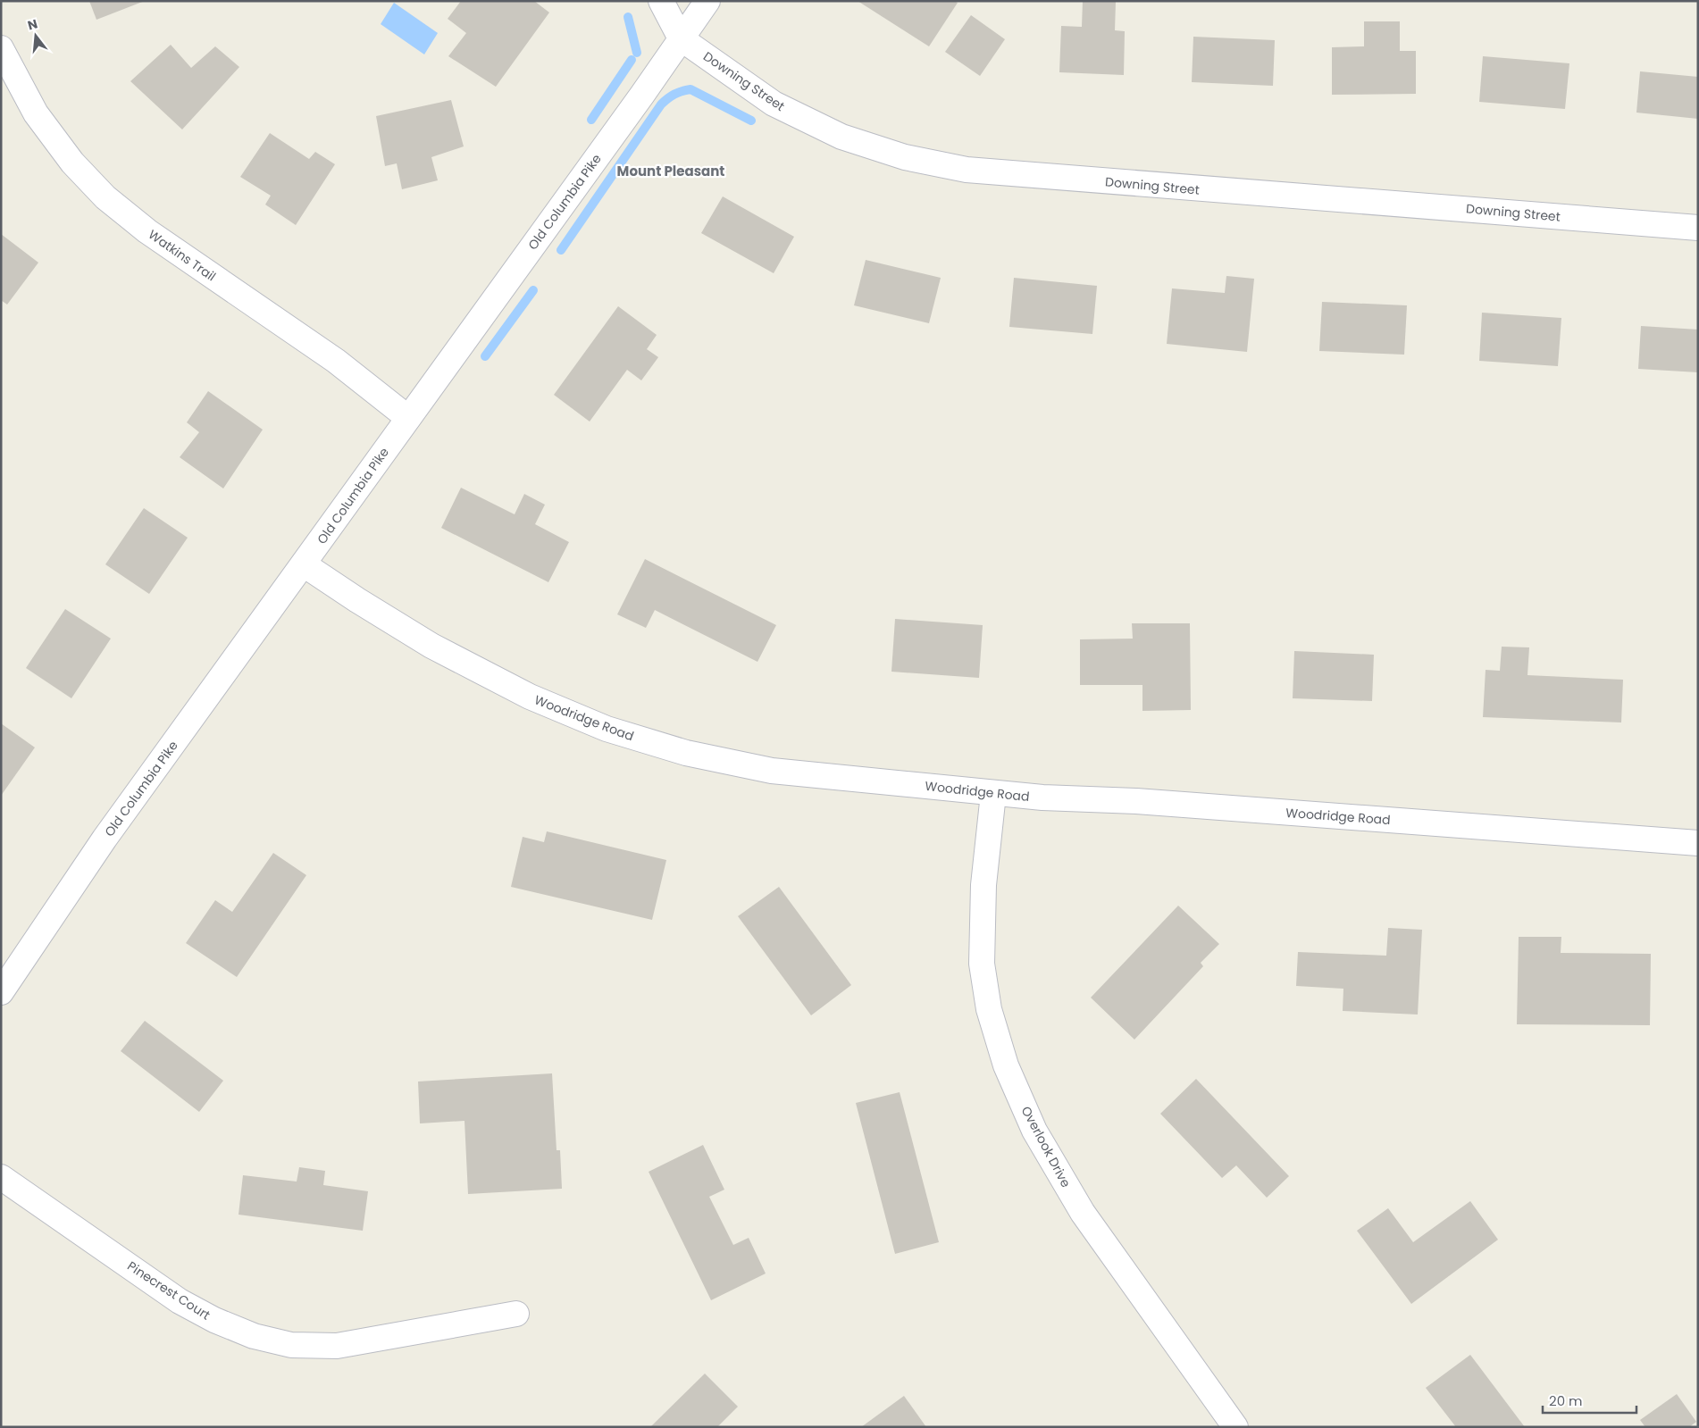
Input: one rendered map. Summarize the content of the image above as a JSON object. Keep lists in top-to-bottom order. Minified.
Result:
{"streets":{"street":["Downing Street","Old Columbia Pike","Watkins Trail","Woodridge Road","Overlook Drive","Pinecrest Court"]},"crossings":[["Downing Street","Old Columbia Pike"],["Old Columbia Pike","Watkins Trail"],["Old Columbia Pike","Woodridge Road"],["Woodridge Road","Overlook Drive"]],"districts":["Mount Pleasant"],"scale_bar":"20 m","north":"top"}
